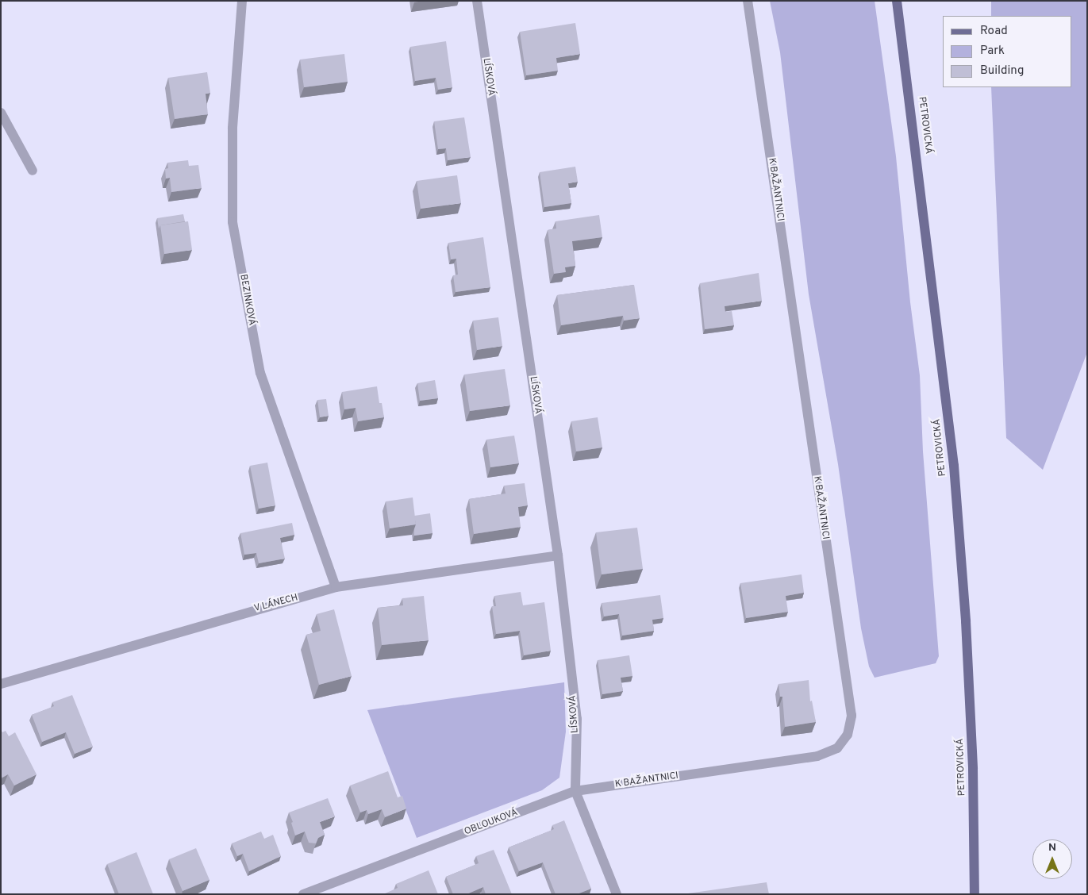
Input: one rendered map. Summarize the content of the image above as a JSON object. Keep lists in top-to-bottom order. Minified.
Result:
{"streets":{"main road":["PETROVICKÁ"],"street":["LÍSKOVÁ","K BAŽANTNICI","BEZINKOVÁ","V LÁNECH","OBLOUKOVÁ"]},"crossings":[["LÍSKOVÁ","K BAŽANTNICI"],["LÍSKOVÁ","V LÁNECH"],["LÍSKOVÁ","OBLOUKOVÁ"],["K BAŽANTNICI","OBLOUKOVÁ"],["BEZINKOVÁ","V LÁNECH"]],"legend":["Road","Park","Building"],"north":"top"}
